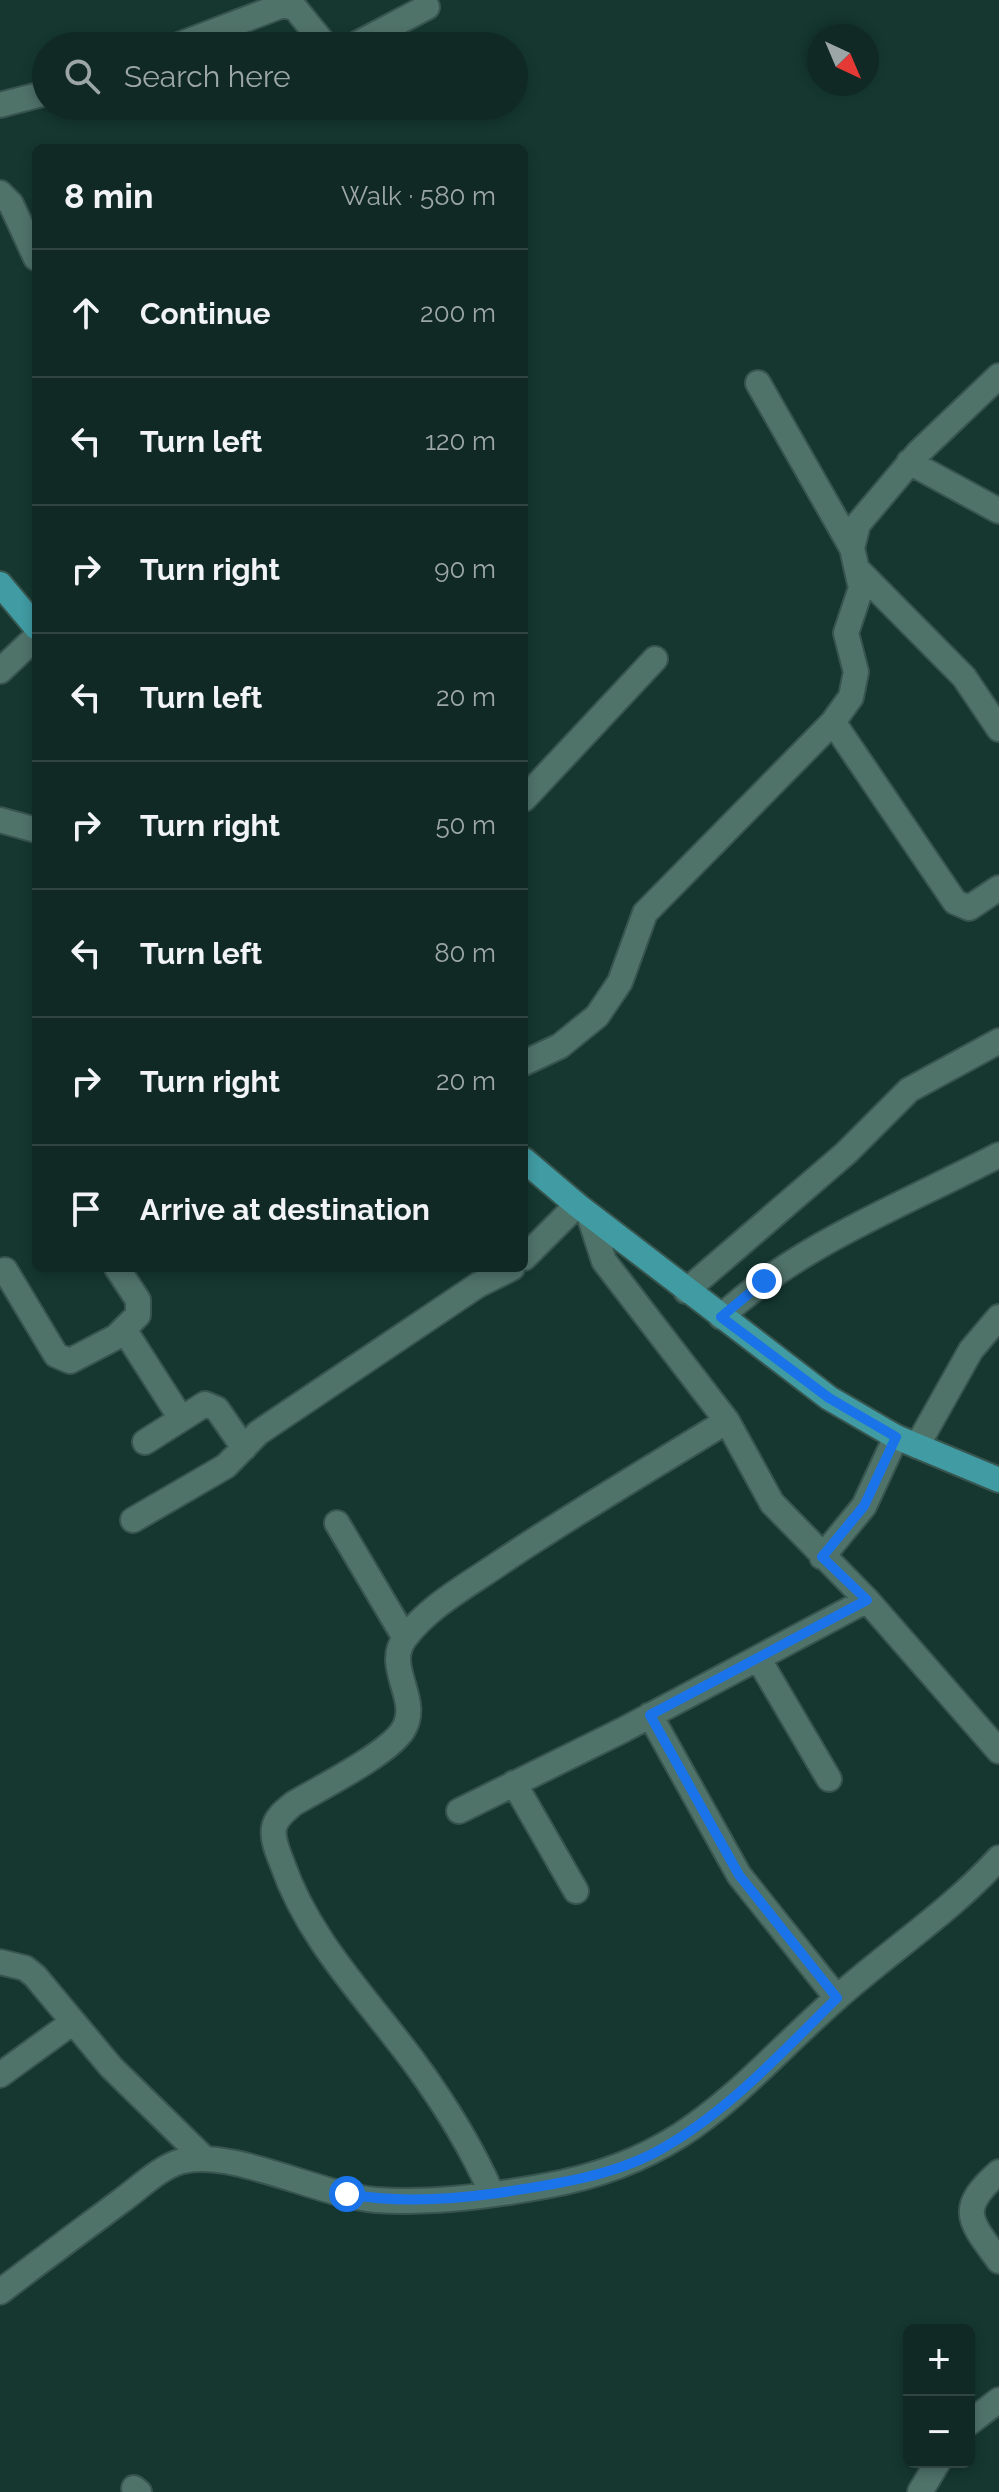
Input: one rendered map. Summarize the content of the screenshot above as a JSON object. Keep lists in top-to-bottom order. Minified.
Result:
{"north":"bottom right","page":{"search":"Search here","heading":["8 min","Walk · 580 m"],"list":[["Continue","200 m"],["Turn left","120 m"],["Turn right","90 m"],["Turn left","20 m"],["Turn right","50 m"],["Turn left","80 m"],["Turn right","20 m"],"Arrive at destination"],"map_buttons":["+","−"]}}
